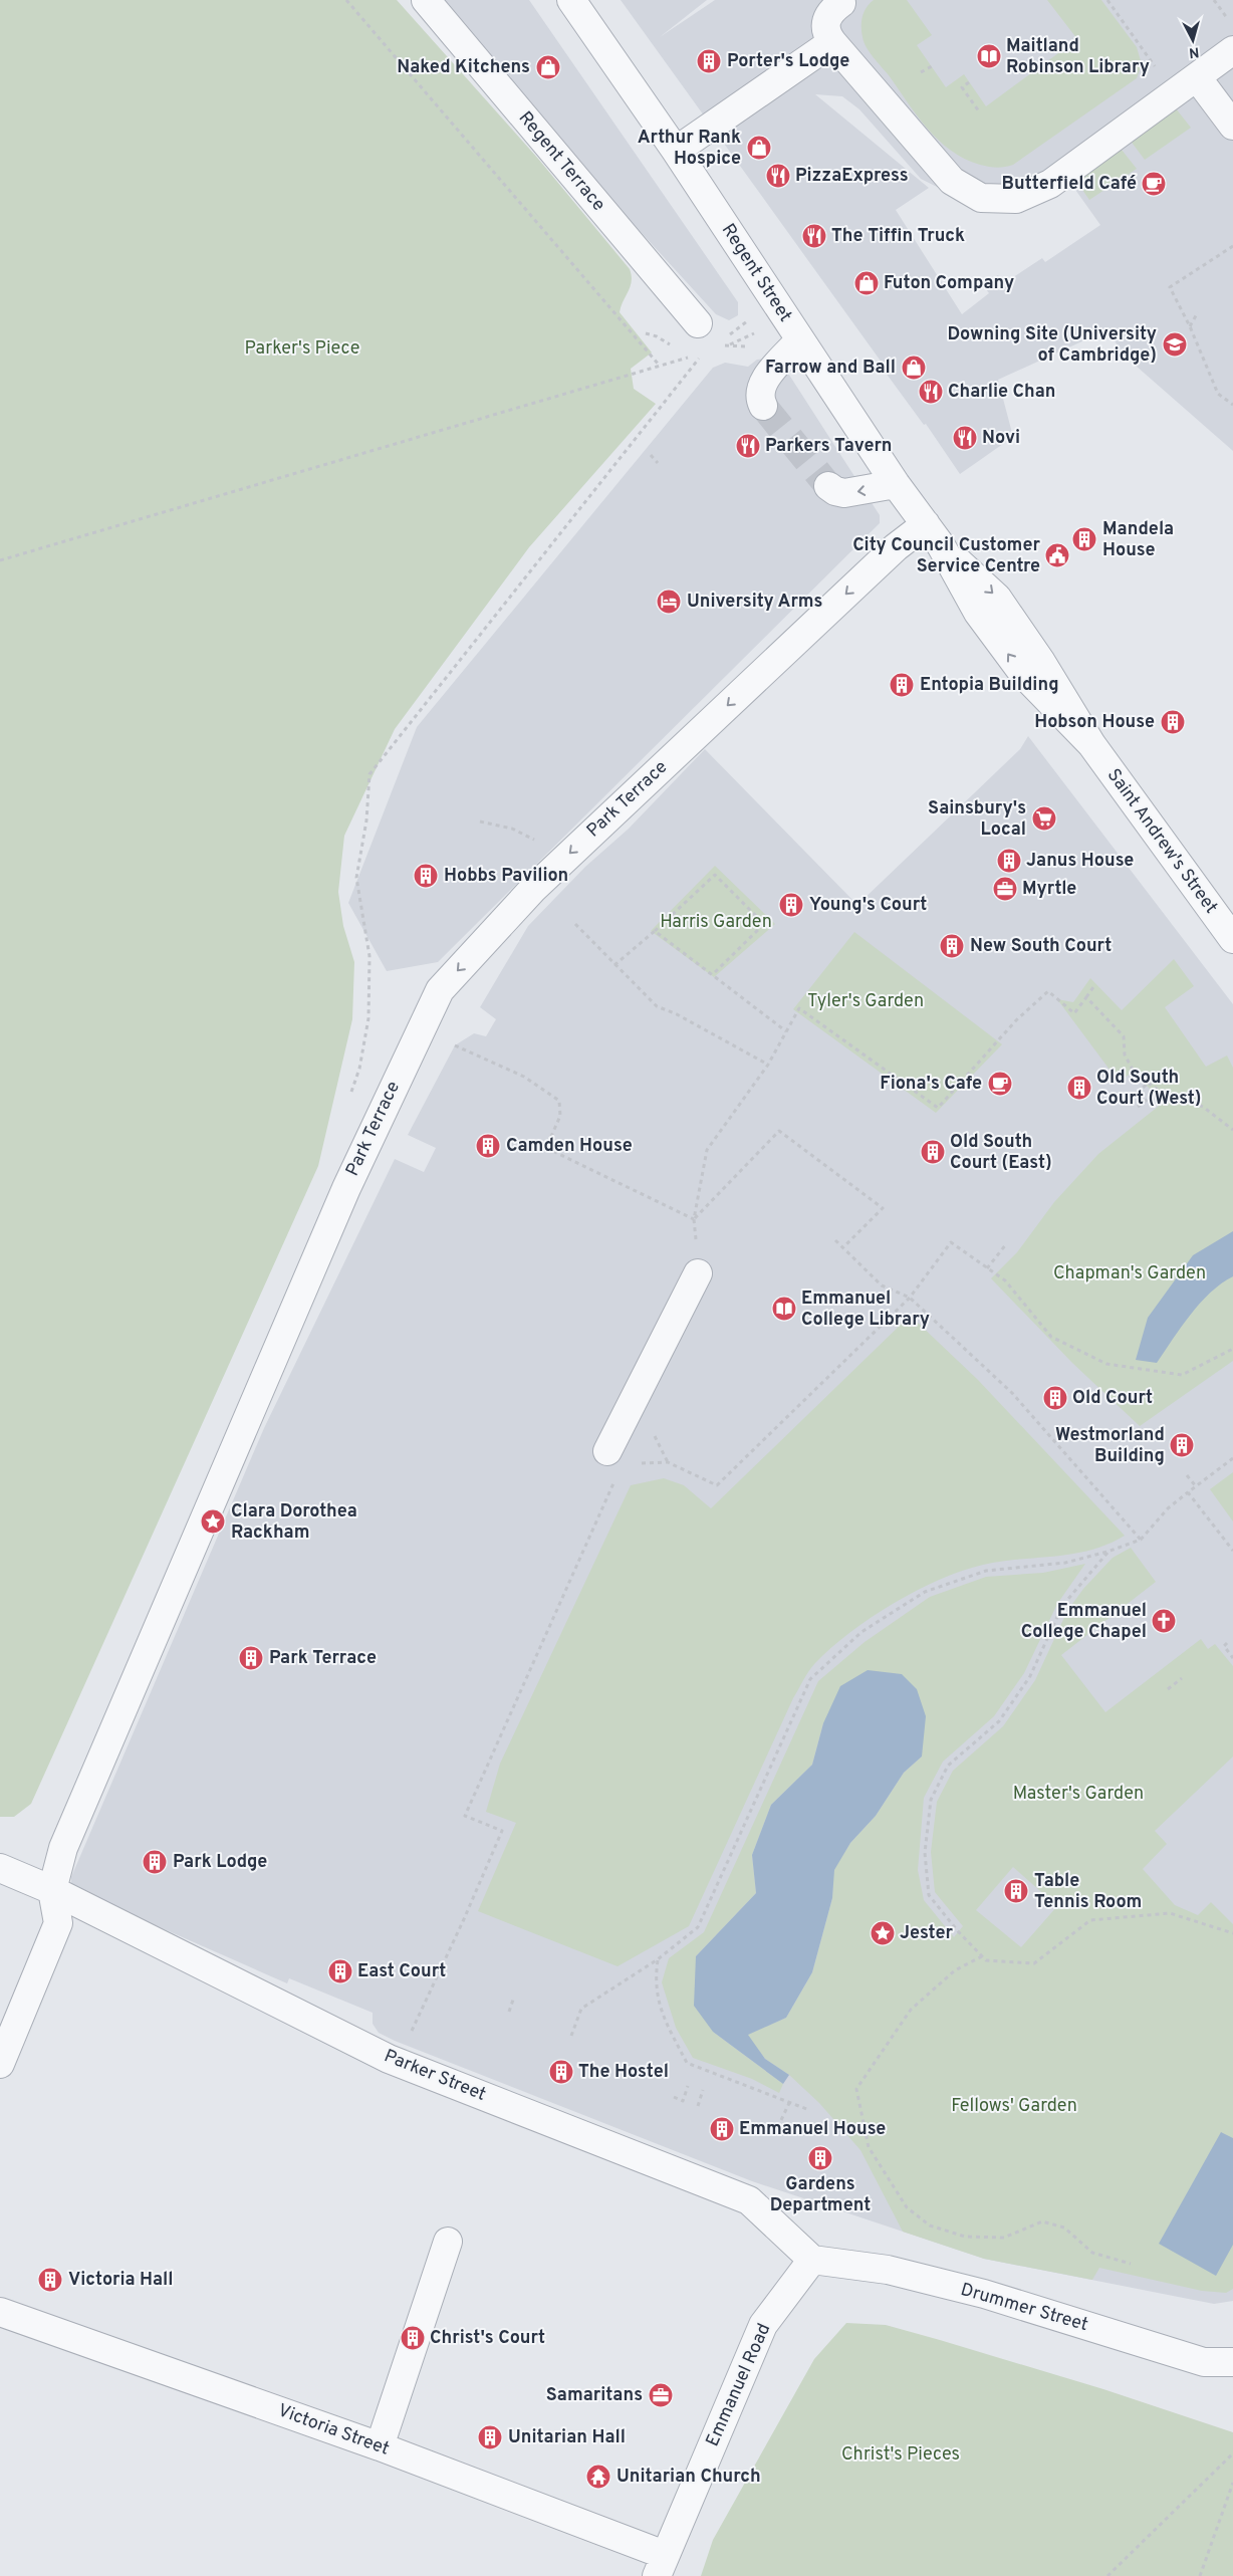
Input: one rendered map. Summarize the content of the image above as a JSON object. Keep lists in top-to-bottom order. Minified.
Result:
{"streets":{"street":["Regent Terrace","Regent Street","Park Terrace","Saint Andrew's Street","Parker Street","Drummer Street","Emmanuel Road","Victoria Street"]},"crossings":[["Regent Street","Park Terrace"],["Regent Street","Saint Andrew's Street"],["Park Terrace","Saint Andrew's Street"],["Park Terrace","Parker Street"],["Parker Street","Drummer Street"],["Parker Street","Emmanuel Road"],["Drummer Street","Emmanuel Road"],["Emmanuel Road","Victoria Street"]],"one_way":["Park Terrace"],"parks":["Parker's Piece","Harris Garden","Tyler's Garden","Chapman's Garden","Master's Garden","Fellows' Garden","Christ's Pieces"],"places":{"library":["Maitland Robinson Library","Emmanuel College Library"],"building":["Porter's Lodge","Mandela House","Entopia Building","Hobson House","Janus House","Hobbs Pavilion","Young's Court","New South Court","Old South Court (West)","Camden House","Old South Court (East)","Old Court","Westmorland Building","Park Terrace","Park Lodge","Table Tennis Room","East Court","The Hostel","Emmanuel House","Gardens Department","Victoria Hall","Christ's Court","Unitarian Hall"],"shop":["Naked Kitchens","Arthur Rank Hospice","Futon Company","Farrow and Ball"],"restaurant":["PizzaExpress","The Tiffin Truck","Charlie Chan","Novi","Parkers Tavern"],"cafe":["Butterfield Café","Fiona's Cafe"],"school or university":["Downing Site (University of Cambridge)"],"public building":["City Council Customer Service Centre"],"hotel":["University Arms"],"supermarket":["Sainsbury's Local"],"office":["Myrtle","Samaritans"],"place":["Clara Dorothea Rackham","Jester"],"church":["Emmanuel College Chapel"],"temple":["Unitarian Church"]},"north":"bottom"}
